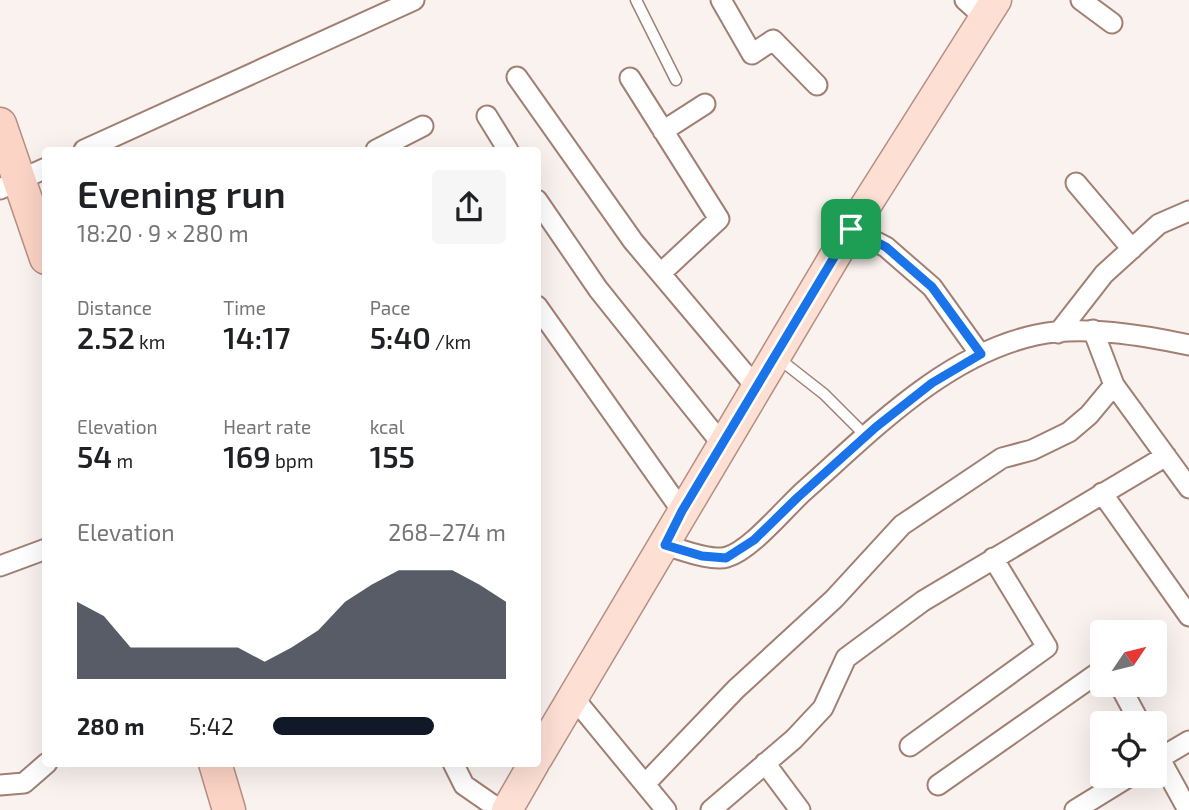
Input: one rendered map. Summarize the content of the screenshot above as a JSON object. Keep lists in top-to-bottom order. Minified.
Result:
{"north":"top right","page":{"heading":["Evening run","18:20 · 9 × 280 m"],"stats":[["Distance","2.52 km"],["Time","14:17"],["Pace","5:40 /km"],["Elevation","54 m"],["Heart rate","169 bpm"],["kcal","155"]],"chart":["Elevation","268–274 m"],"list":[{"name":"280 m","note":"5:42"}]}}
